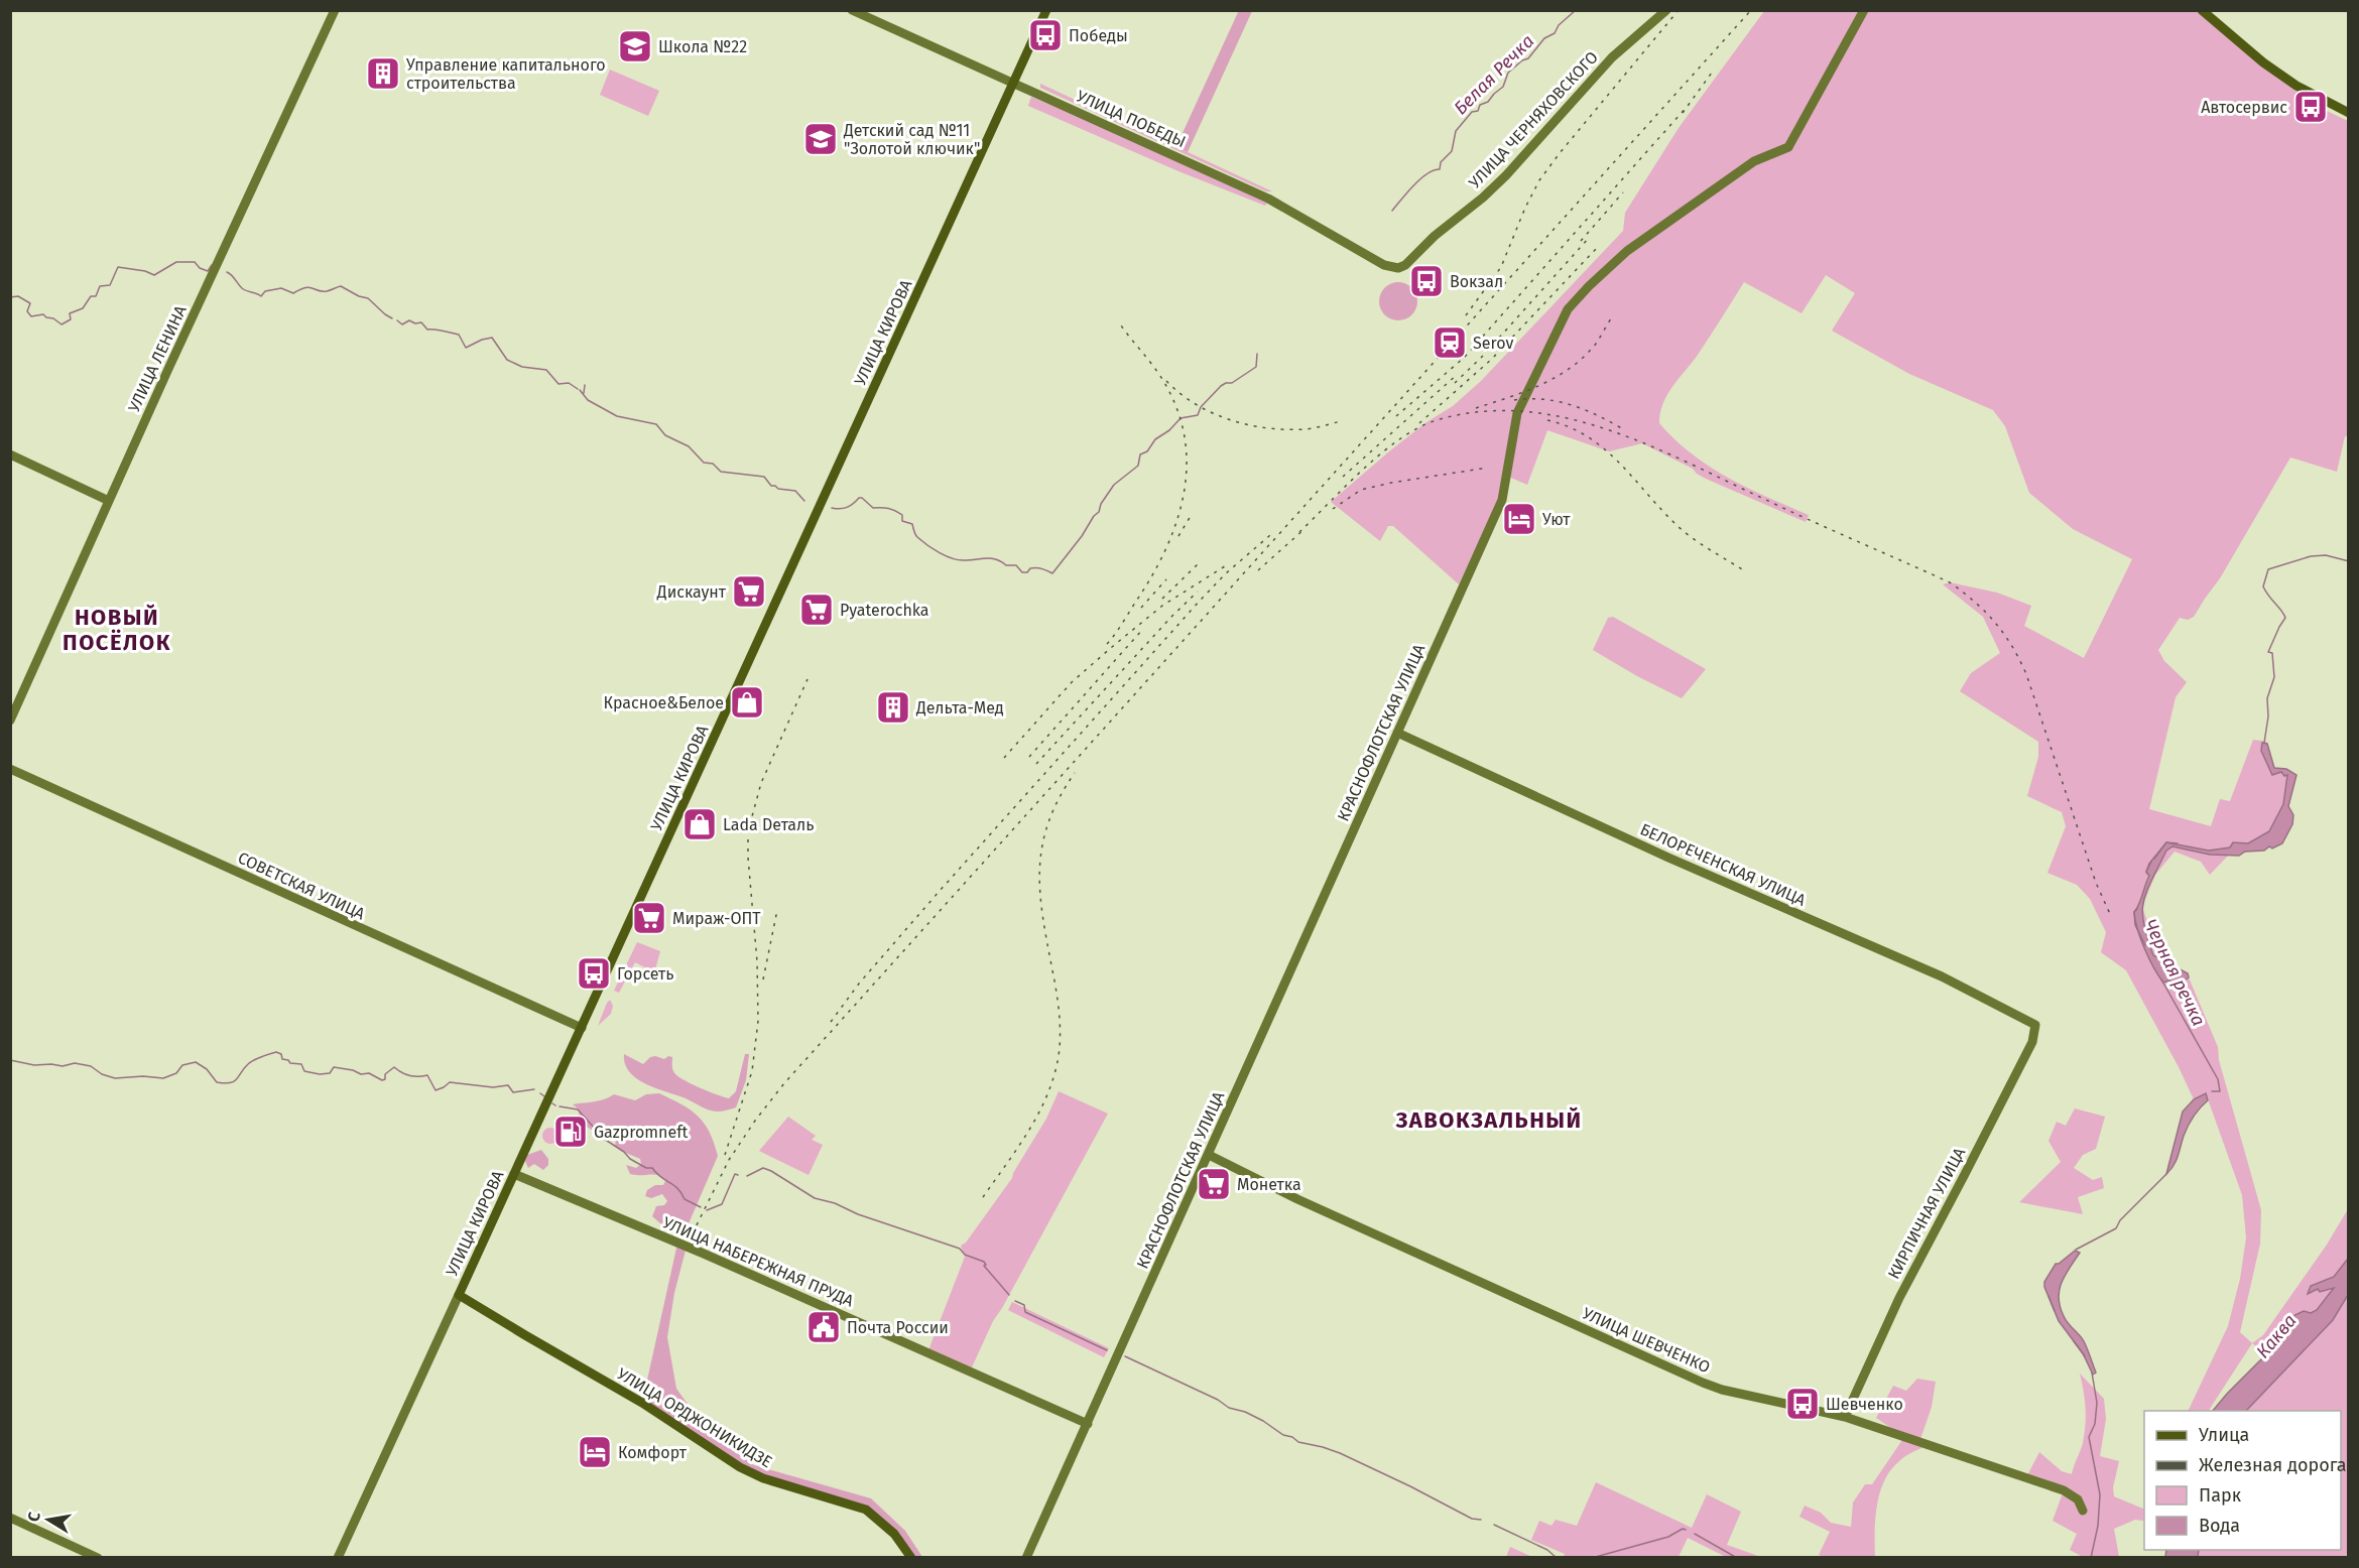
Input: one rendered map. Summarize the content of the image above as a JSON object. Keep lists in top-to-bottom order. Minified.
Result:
{"streets":{"main road":["УЛИЦА КИРОВА","УЛИЦА ОРДЖОНИКИДЗЕ"],"street":["УЛИЦА ПОБЕДЫ","УЛИЦА ЧЕРНЯХОВСКОГО","УЛИЦА ЛЕНИНА","КРАСНОФЛОТСКАЯ УЛИЦА","БЕЛОРЕЧЕНСКАЯ УЛИЦА","СОВЕТСКАЯ УЛИЦА","КИРПИЧНАЯ УЛИЦА","УЛИЦА НАБЕРЕЖНАЯ ПРУДА","УЛИЦА ШЕВЧЕНКО"]},"crossings":[["УЛИЦА ПОБЕДЫ","УЛИЦА ЧЕРНЯХОВСКОГО"],["УЛИЦА ПОБЕДЫ","УЛИЦА КИРОВА"],["УЛИЦА КИРОВА","СОВЕТСКАЯ УЛИЦА"],["УЛИЦА КИРОВА","УЛИЦА НАБЕРЕЖНАЯ ПРУДА"],["УЛИЦА КИРОВА","УЛИЦА ОРДЖОНИКИДЗЕ"],["КРАСНОФЛОТСКАЯ УЛИЦА","БЕЛОРЕЧЕНСКАЯ УЛИЦА"],["КРАСНОФЛОТСКАЯ УЛИЦА","УЛИЦА НАБЕРЕЖНАЯ ПРУДА"],["КРАСНОФЛОТСКАЯ УЛИЦА","УЛИЦА ШЕВЧЕНКО"],["БЕЛОРЕЧЕНСКАЯ УЛИЦА","КИРПИЧНАЯ УЛИЦА"],["КИРПИЧНАЯ УЛИЦА","УЛИЦА ШЕВЧЕНКО"]],"districts":["НОВЫЙ ПОСЁЛОК","ЗАВОКЗАЛЬНЫЙ"],"water":["Белая Речка","Черная речка","Каква"],"places":{"bus stop":["Победы","Автосервис","Вокзал","Горсеть","Шевченко"],"school or university":["Школа №22","Детский сад №11 \"Золотой ключик\""],"building":["Управление капитального строительства","Дельта-Мед"],"station":["Serov"],"hotel":["Уют","Комфорт"],"supermarket":["Дискаунт","Pyaterochka","Мираж-ОПТ","Монетка"],"shop":["Красное&Белое","Lada Dеталь"],"fuel station":["Gazpromneft"],"public building":["Почта России"]},"legend":["Улица","Железная дорога","Парк","Вода"],"north":"left"}
